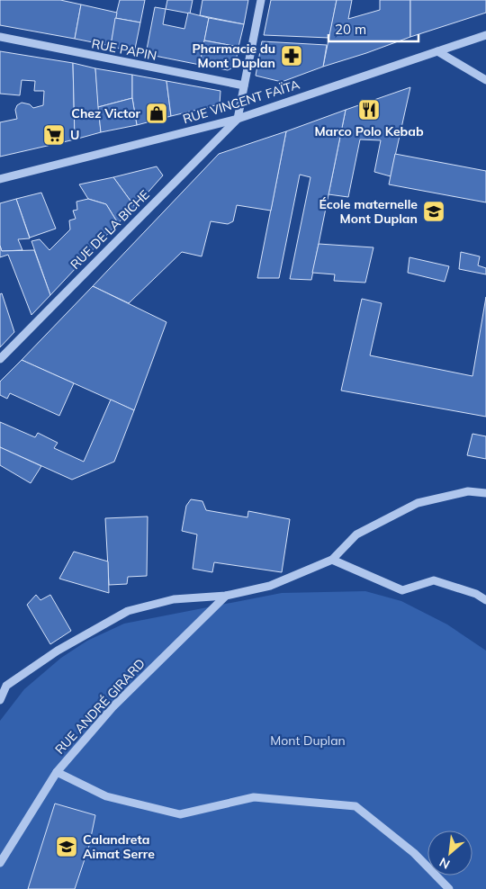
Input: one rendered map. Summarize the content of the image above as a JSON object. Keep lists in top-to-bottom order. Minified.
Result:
{"streets":{"street":["RUE PAPIN","RUE VINCENT FAÏTA","RUE DE LA BICHE","RUE ANDRÉ GIRARD"]},"crossings":[["RUE VINCENT FAÏTA","RUE DE LA BICHE"]],"parks":["Mont Duplan"],"places":{"pharmacy":["Pharmacie du Mont Duplan"],"restaurant":["Marco Polo Kebab"],"shop":["Chez Victor"],"supermarket":["U"],"school or university":["École maternelle Mont Duplan","Calandreta Aimat Serre"]},"scale_bar":"20 m","north":"bottom left"}
